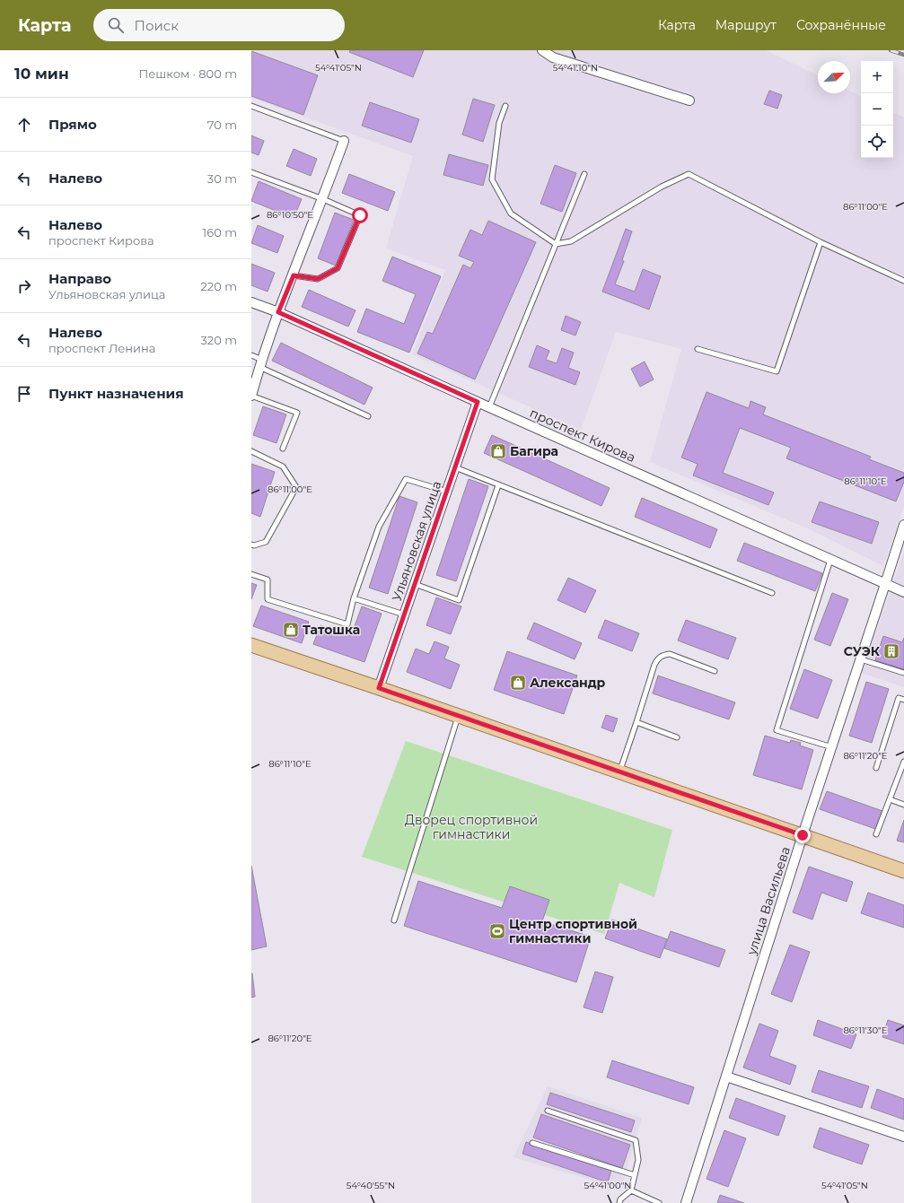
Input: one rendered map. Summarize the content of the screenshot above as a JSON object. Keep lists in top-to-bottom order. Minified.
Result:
{"streets":{"street":["проспект Кирова","Ульяновская улица","улица Васильева"]},"crossings":[["проспект Кирова","Ульяновская улица"],["проспект Кирова","улица Васильева"]],"parks":["Дворец спортивной гимнастики"],"places":{"shop":["Багира","Татошка","Александр"],"building":["СУЭК"],"sports":["Центр спортивной гимнастики"]},"north":"top right","page":{"header":"Карта","search":"Поиск","nav":["Карта","Маршрут","Сохранённые"],"heading":["10 мин","Пешком · 800 m"],"map_buttons":["+","−"],"list":[["Прямо","70 m"],["Налево","30 m"],["Налево","проспект Кирова","160 m"],["Направо","Ульяновская улица","220 m"],["Налево","проспект Ленина","320 m"],"Пункт назначения"]},"coordinates":["54°41'05\"N","54°41'10\"N","86°11'00\"E","86°10'50\"E","86°11'10\"E","86°11'20\"E","86°11'30\"E","54°40'55\"N","54°41'00\"N"]}
